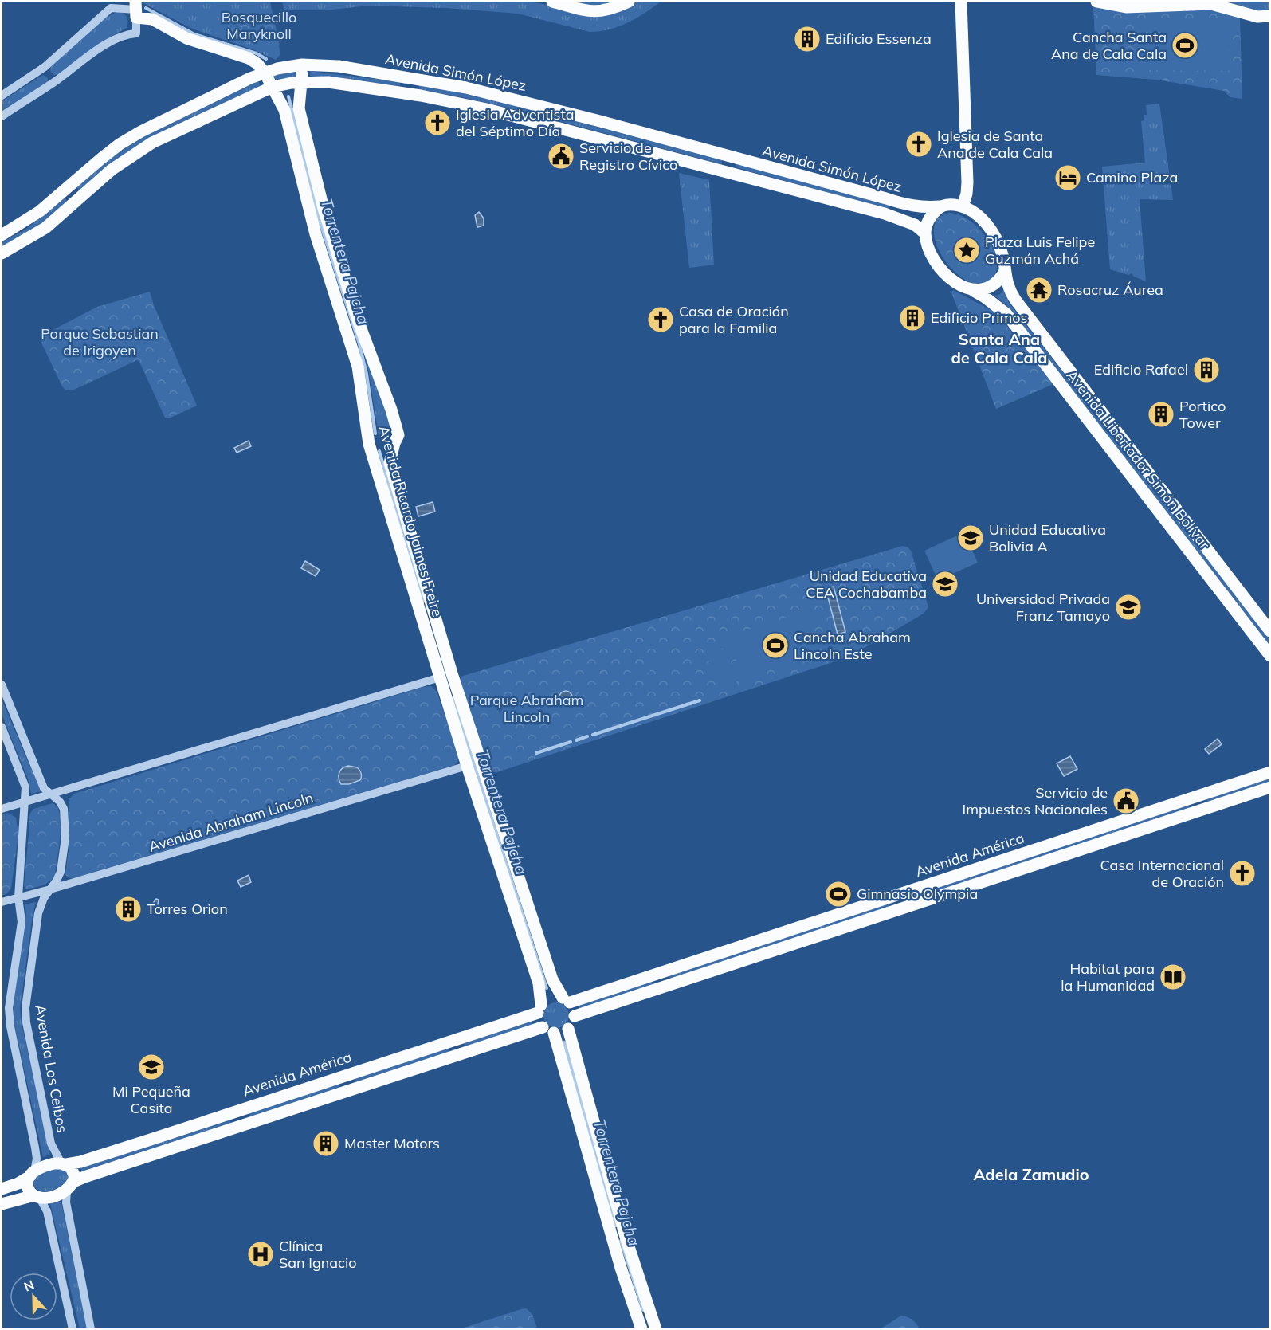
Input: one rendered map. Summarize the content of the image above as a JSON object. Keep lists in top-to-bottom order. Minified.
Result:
{"streets":{"main road":["Avenida Simón López","Avenida Libertador Simón Bolívar","Avenida Ricardo Jaimes Freire","Avenida América"],"street":["Avenida Abraham Lincoln","Avenida Los Ceibos"]},"crossings":[["Avenida Simón López","Avenida Libertador Simón Bolívar"],["Avenida Simón López","Avenida Ricardo Jaimes Freire"],["Avenida Ricardo Jaimes Freire","Avenida Abraham Lincoln"],["Avenida Ricardo Jaimes Freire","Avenida América"],["Avenida Abraham Lincoln","Avenida Los Ceibos"],["Avenida América","Avenida Los Ceibos"]],"districts":["Santa Ana de Cala Cala","Adela Zamudio"],"water":["Torrentera Pajcha"],"parks":["Bosquecillo Maryknoll","Parque Sebastian de Irigoyen","Parque Abraham Lincoln"],"places":{"building":["Edificio Essenza","Edificio Primos","Edificio Rafael","Portico Tower","Torres Orion","Master Motors"],"sports":["Cancha Santa Ana de Cala Cala","Cancha Abraham Lincoln Este","Gimnasio Olympia"],"church":["Iglesia Adventista del Séptimo Día","Iglesia de Santa Ana de Cala Cala","Casa de Oración para la Familia","Casa Internacional de Oración"],"public building":["Servicio de Registro Cívico","Servicio de Impuestos Nacionales"],"hotel":["Camino Plaza"],"place":["Plaza Luis Felipe Guzmán Achá"],"temple":["Rosacruz Áurea"],"school or university":["Unidad Educativa Bolivia A","Unidad Educativa CEA Cochabamba","Universidad Privada Franz Tamayo","Mi Pequeña Casita"],"library":["Habitat para la Humanidad"],"hospital":["Clínica San Ignacio"]},"north":"top"}
